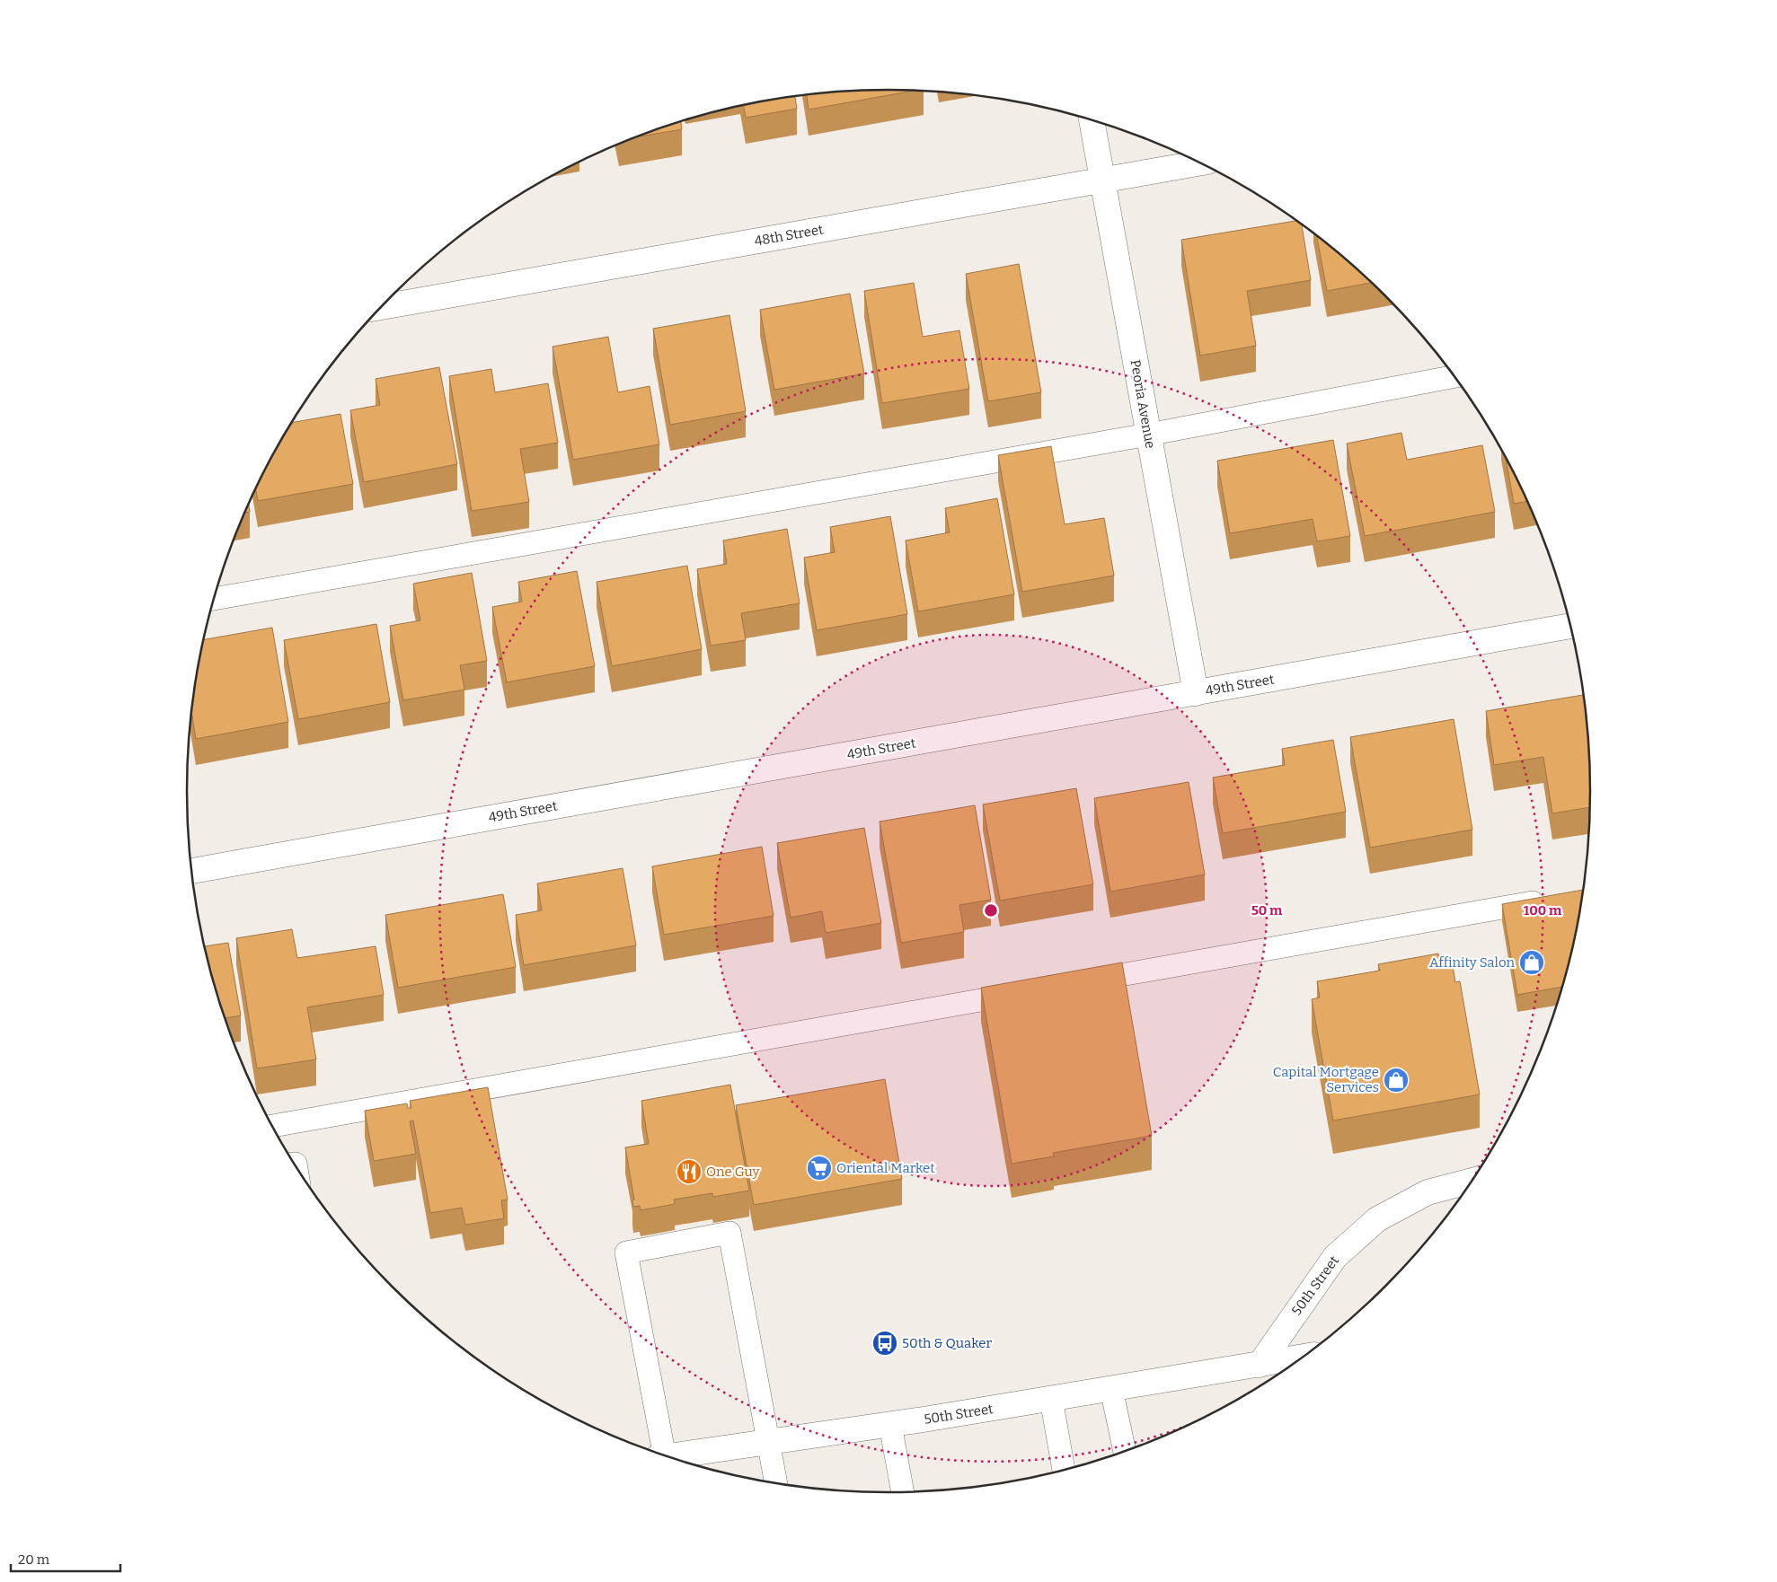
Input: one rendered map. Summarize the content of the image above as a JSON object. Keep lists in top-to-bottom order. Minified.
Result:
{"streets":{"street":["48th Street","Peoria Avenue","49th Street","50th Street"]},"crossings":[["48th Street","Peoria Avenue"],["Peoria Avenue","49th Street"]],"places":{"shop":["Affinity Salon","Capital Mortgage Services"],"supermarket":["Oriental Market"],"restaurant":["One Guy"],"bus stop":["50th & Quaker"]},"scale_bar":"20 m","rings":["50 m","100 m"]}
